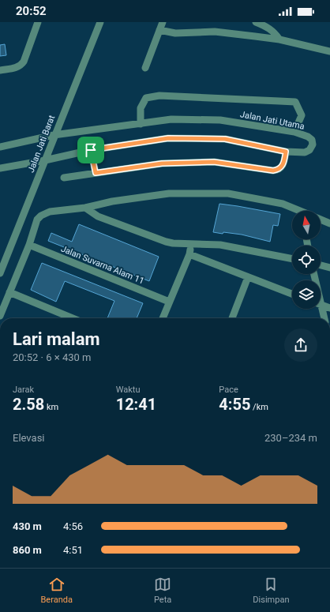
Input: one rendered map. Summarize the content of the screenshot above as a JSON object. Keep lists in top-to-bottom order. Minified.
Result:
{"streets":{"street":["Jalan Jati Utama","Jalan Jati Barat","Jalan Suvarna Alam 11"]},"crossings":[["Jalan Jati Utama","Jalan Jati Barat"]],"north":"top","page":{"status":"20:52","heading":["Lari malam","20:52 · 6 × 430 m"],"stats":[["Jarak","2.58 km"],["Waktu","12:41"],["Pace","4:55 /km"]],"chart":["Elevasi","230–234 m"],"list":[{"name":"430 m","note":"4:56"},{"name":"860 m","note":"4:51"}],"tabs":["Beranda","Peta","Disimpan"]}}
